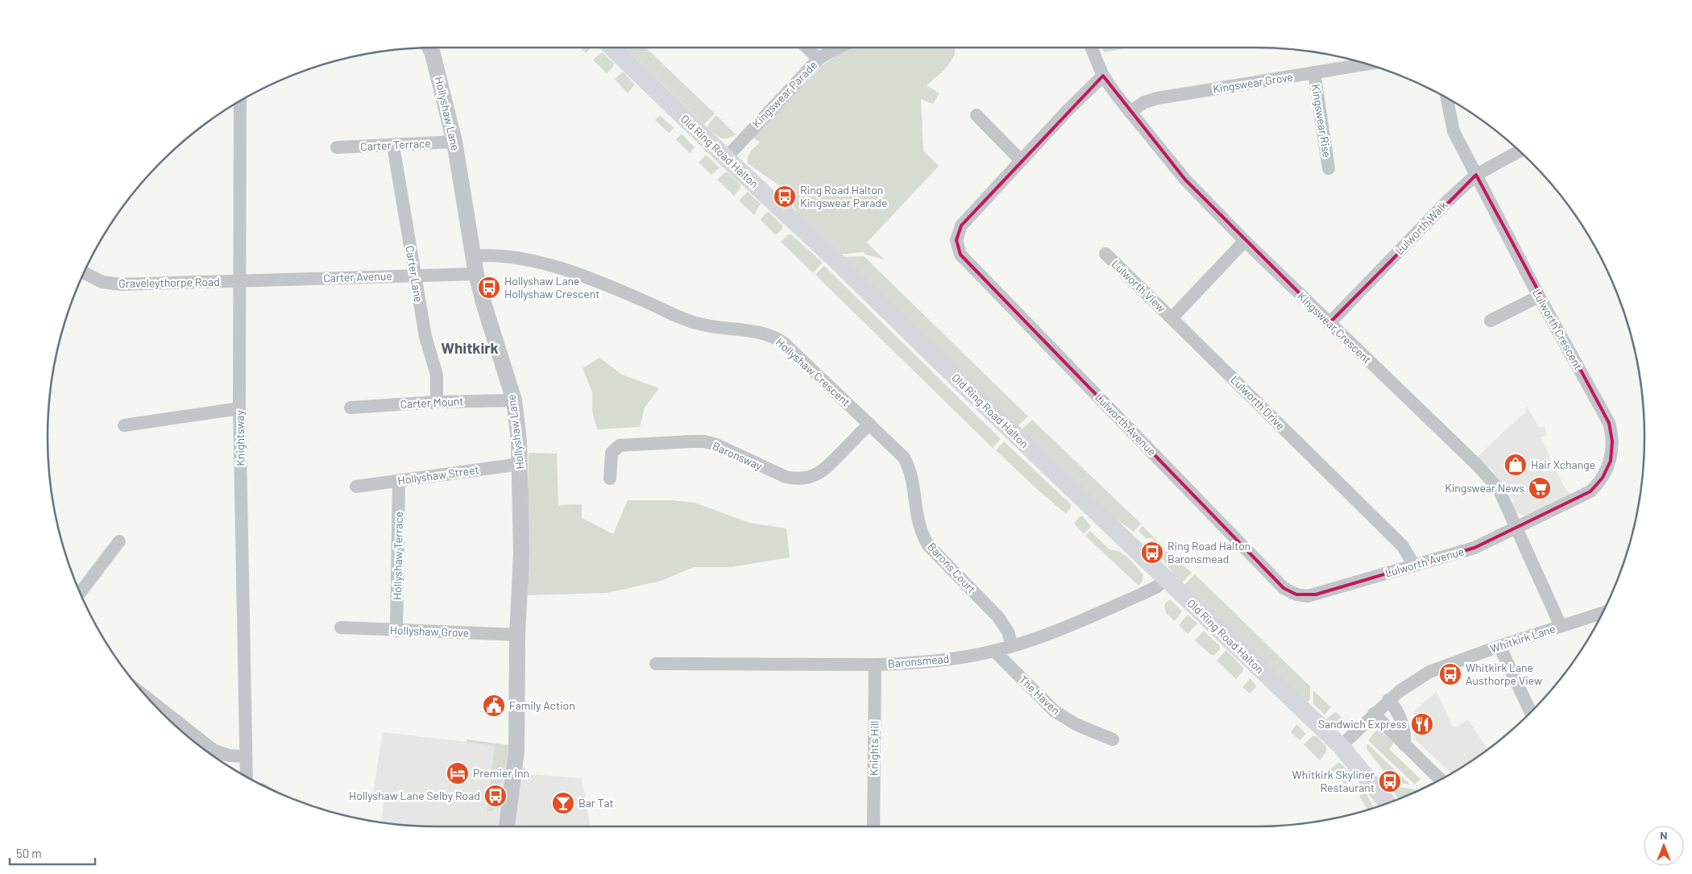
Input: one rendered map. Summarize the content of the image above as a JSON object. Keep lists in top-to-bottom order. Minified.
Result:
{"streets":{"main road":["Old Ring Road Halton"],"street":["Kingswear Grove","Kingswear Parade","Hollyshaw Lane","Kingswear Rise","Carter Terrace","Lulworth Walk","Carter Lane","Carter Avenue","Graveleythorpe Road","Lulworth View","Kingswear Crescent","Lulworth Crescent","Hollyshaw Crescent","Carter Mount","Lulworth Drive","Lulworth Avenue","Knightsway","Baronsway","Hollyshaw Street","Hollyshaw Terrace","Barons Court","Hollyshaw Grove","Whitkirk Lane","Baronsmead","The Haven","Knights Hill"]},"crossings":[["Kingswear Grove","Kingswear Rise"],["Kingswear Grove","Kingswear Crescent"],["Kingswear Parade","Old Ring Road Halton"],["Hollyshaw Lane","Carter Terrace"],["Hollyshaw Lane","Carter Avenue"],["Hollyshaw Lane","Hollyshaw Crescent"],["Hollyshaw Lane","Carter Mount"],["Hollyshaw Lane","Hollyshaw Street"],["Hollyshaw Lane","Hollyshaw Grove"],["Carter Terrace","Carter Lane"],["Old Ring Road Halton","Whitkirk Lane"],["Old Ring Road Halton","Baronsmead"],["Lulworth Walk","Kingswear Crescent"],["Lulworth Walk","Lulworth Crescent"],["Carter Lane","Carter Avenue"],["Carter Lane","Carter Mount"],["Carter Avenue","Graveleythorpe Road"],["Carter Avenue","Knightsway"],["Graveleythorpe Road","Knightsway"],["Lulworth View","Lulworth Drive"],["Kingswear Crescent","Lulworth Crescent"],["Kingswear Crescent","Lulworth Avenue"],["Kingswear Crescent","Whitkirk Lane"],["Lulworth Crescent","Lulworth Avenue"],["Hollyshaw Crescent","Baronsway"],["Hollyshaw Crescent","Barons Court"],["Lulworth Drive","Lulworth Avenue"],["Baronsway","Barons Court"],["Hollyshaw Street","Hollyshaw Terrace"],["Hollyshaw Terrace","Hollyshaw Grove"],["Barons Court","Baronsmead"],["Baronsmead","The Haven"],["Baronsmead","Knights Hill"]],"districts":["Whitkirk"],"places":{"bus stop":["Ring Road Halton Kingswear Parade","Hollyshaw Lane Hollyshaw Crescent","Ring Road Halton Baronsmead","Whitkirk Lane Austhorpe View","Whitkirk Skyliner Restaurant","Hollyshaw Lane Selby Road"],"shop":["Hair Xchange"],"supermarket":["Kingswear News"],"public building":["Family Action"],"restaurant":["Sandwich Express"],"hotel":["Premier Inn"],"bar":["Bar Tat"]},"scale_bar":"50 m","north":"top"}
